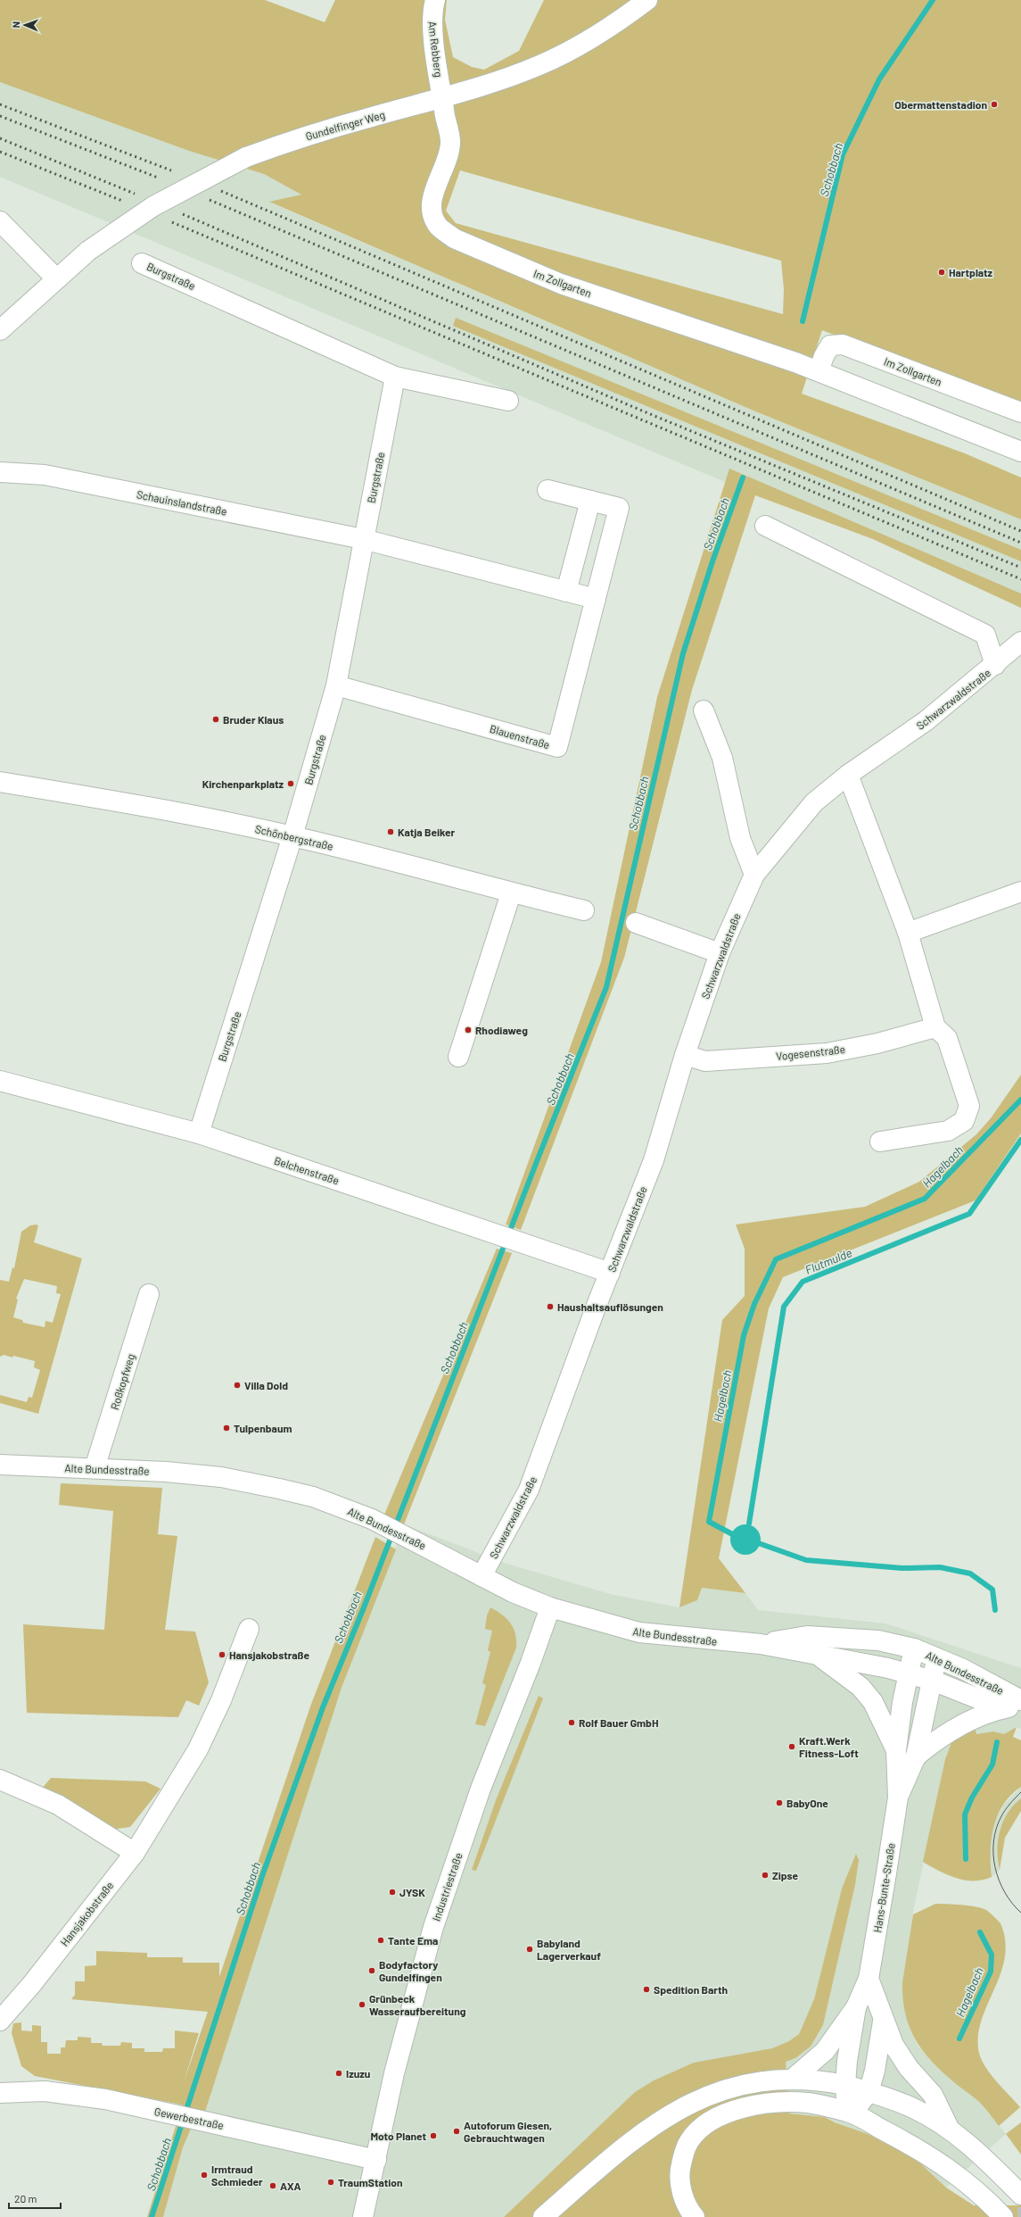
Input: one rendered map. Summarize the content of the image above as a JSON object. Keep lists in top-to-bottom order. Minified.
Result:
{"streets":{"main road":["Am Rebberg","Gundelfinger Weg","Burgstraße","Im Zollgarten","Schauinslandstraße","Schwarzwaldstraße","Blauenstraße","Schönbergstraße","Vogesenstraße","Belchenstraße","Roßkopfweg","Alte Bundesstraße","Industriestraße","Hans-Bunte-Straße","Hansjakobstraße","Gewerbestraße"]},"crossings":[["Am Rebberg","Gundelfinger Weg"],["Am Rebberg","Im Zollgarten"],["Gundelfinger Weg","Im Zollgarten"],["Burgstraße","Schauinslandstraße"],["Burgstraße","Blauenstraße"],["Burgstraße","Schönbergstraße"],["Burgstraße","Belchenstraße"],["Schwarzwaldstraße","Vogesenstraße"],["Schwarzwaldstraße","Belchenstraße"],["Schwarzwaldstraße","Alte Bundesstraße"],["Roßkopfweg","Alte Bundesstraße"],["Alte Bundesstraße","Industriestraße"],["Alte Bundesstraße","Hans-Bunte-Straße"],["Industriestraße","Gewerbestraße"]],"water":["Schobbach","Hagelbach","Flutmulde"],"places":["Obermattenstadion","Hartplatz","Bruder Klaus","Kirchenparkplatz","Katja Beiker","Rhodiaweg","Haushaltsauflösungen","Villa Dold","Tulpenbaum","Hansjakobstraße","Rolf Bauer GmbH","Kraft.Werk Fitness-Loft","BabyOne","Zipse","JYSK","Tante Ema","Babyland Lagerverkauf","Bodyfactory Gundelfingen","Spedition Barth","Grünbeck Wasseraufbereitung","Izuzu","Autoforum Giesen, Gebrauchtwagen","Moto Planet","Irmtraud Schmieder","TraumStation","AXA"],"scale_bar":"20 m","north":"left"}
